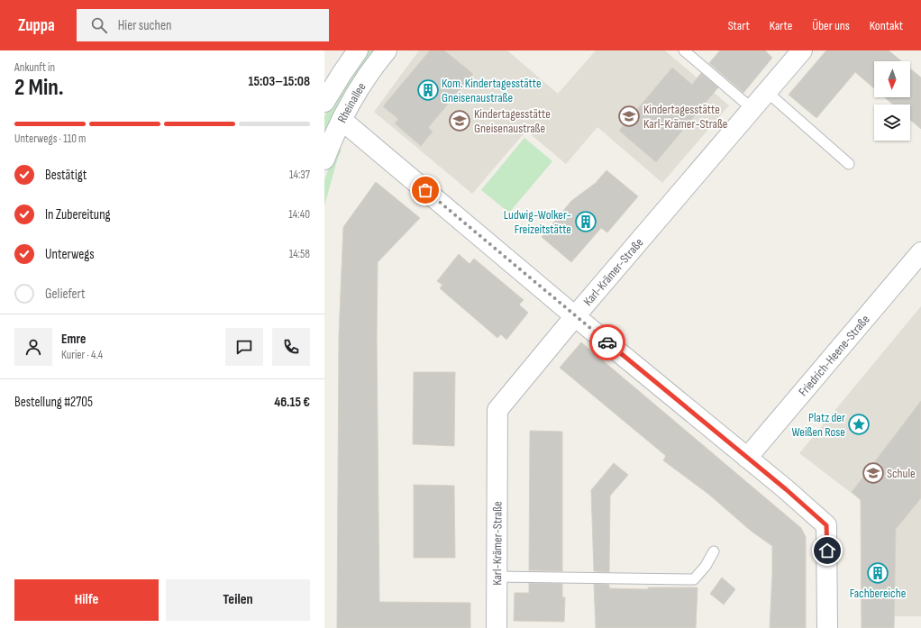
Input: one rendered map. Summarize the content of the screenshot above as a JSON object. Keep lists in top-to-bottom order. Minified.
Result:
{"streets":{"street":["Rheinallee","Karl-Krämer-Straße","Friedrich-Heene-Straße"]},"places":{"building":["Kom. Kindertagesstätte Gneisenaustraße","Ludwig-Wolker- Freizeitstätte","Fachbereiche"],"school or university":["Kindertagesstätte Karl-Krämer-Straße","Kindertagesstätte Gneisenaustraße","Schule"],"place":["Platz der Weißen Rose"]},"north":"bottom","page":{"header":"Zuppa","search":"Hier suchen","nav":["Start","Karte","Über uns","Kontakt"],"heading":["2 Min.","Ankunft in","15:03–15:08"],"panel":["Emre","Kurier · 4.4","Bestellung #2705","46.15 €"],"bar":"Unterwegs · 110 m","list":[["Bestätigt","14:37"],["In Zubereitung","14:40"],["Unterwegs","14:58"],"Geliefert"],"buttons":["Hilfe","Teilen"]}}
